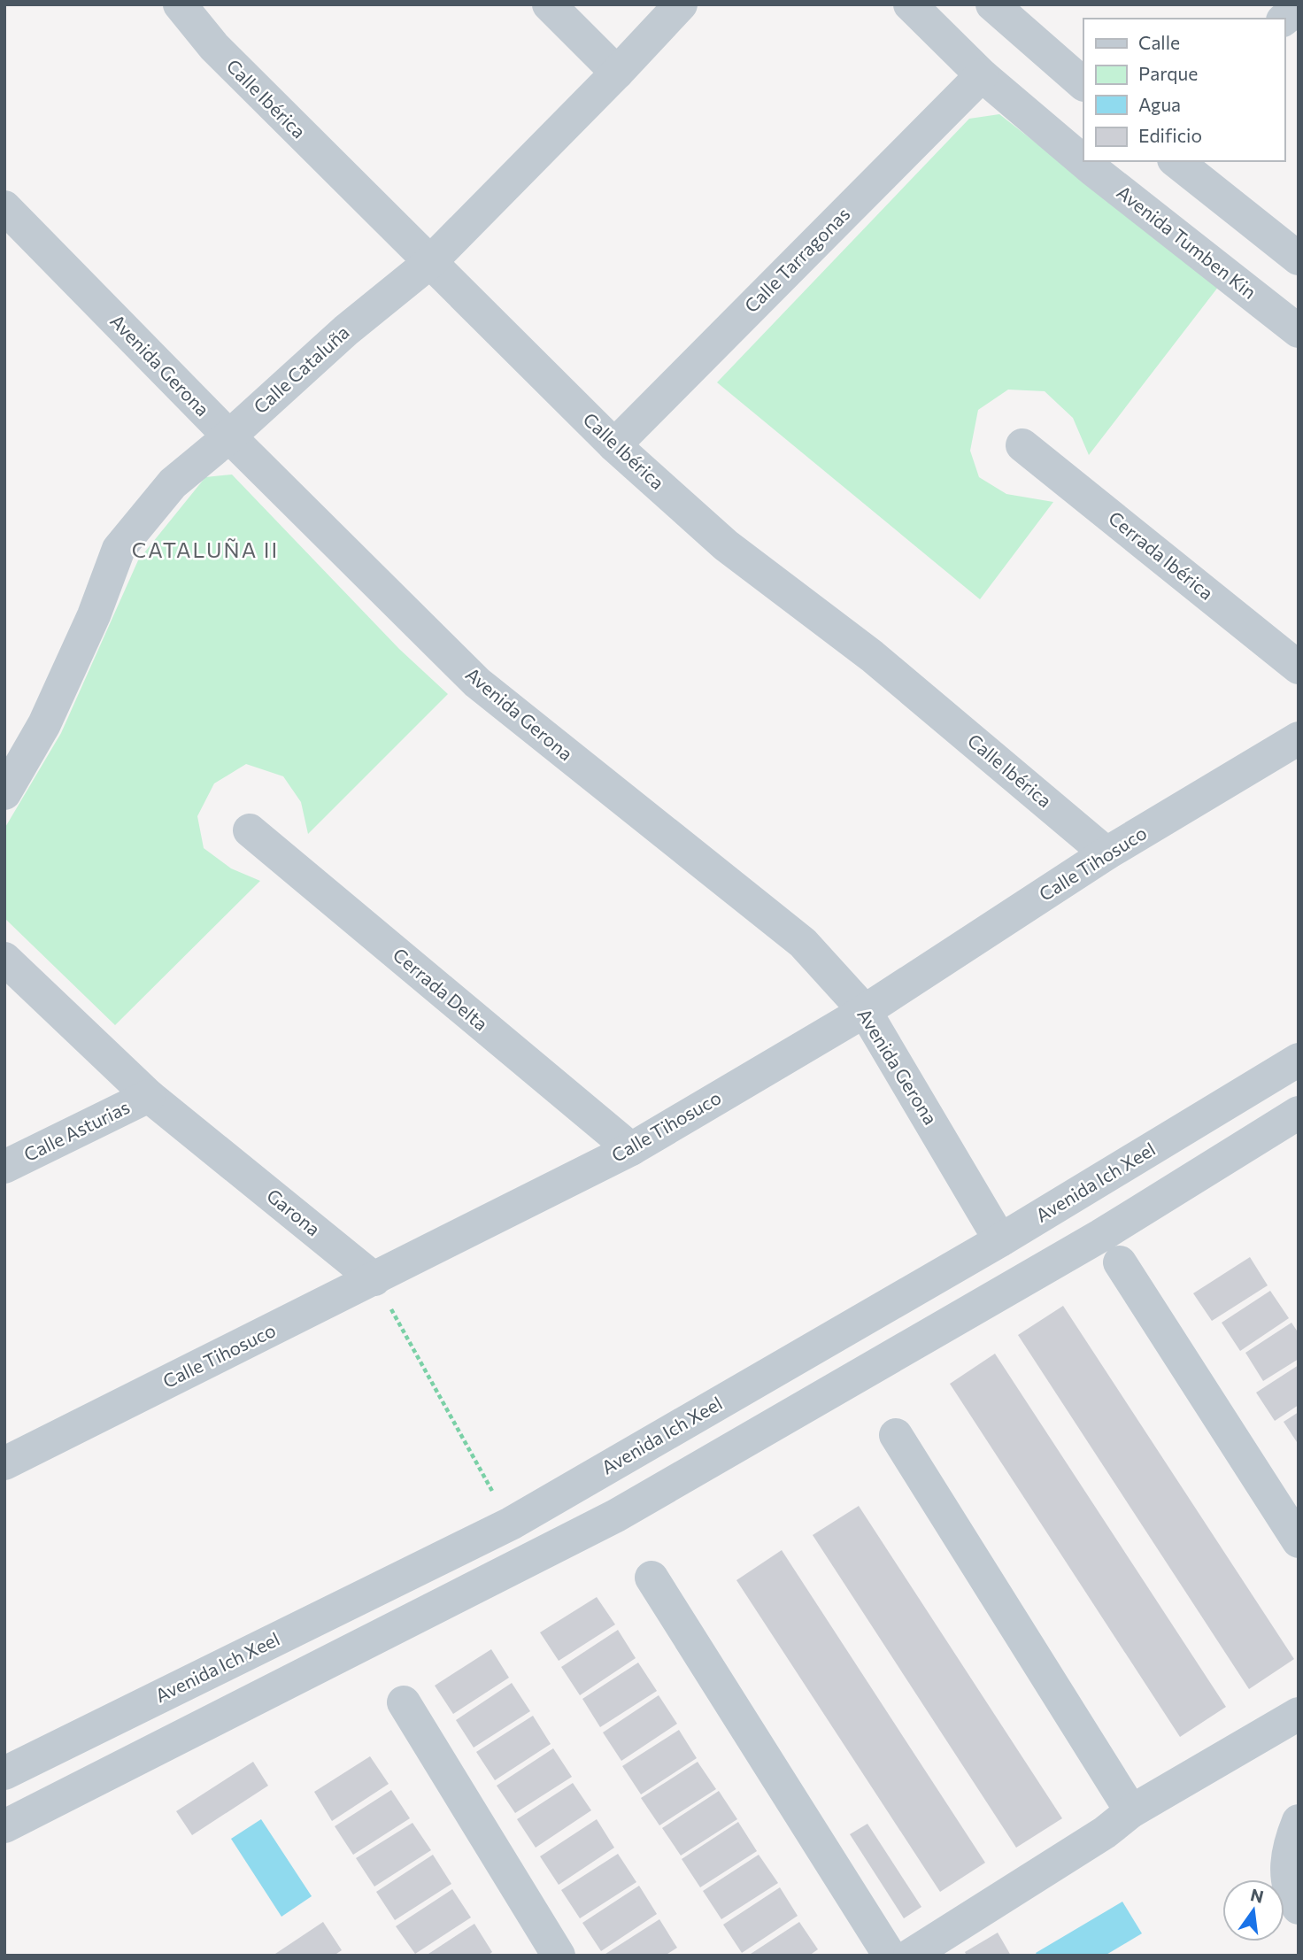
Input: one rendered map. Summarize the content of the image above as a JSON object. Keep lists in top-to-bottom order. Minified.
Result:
{"streets":{"street":["Calle Ibérica","Avenida Tumben Kin","Calle Tarragonas","Avenida Gerona","Calle Cataluña","Cerrada Ibérica","Calle Tihosuco","Cerrada Delta","Calle Asturias","Avenida Ich Xeel","Garona"]},"crossings":[["Calle Ibérica","Calle Tarragonas"],["Calle Ibérica","Calle Cataluña"],["Calle Ibérica","Calle Tihosuco"],["Avenida Tumben Kin","Calle Tarragonas"],["Avenida Gerona","Calle Cataluña"],["Avenida Gerona","Calle Tihosuco"],["Avenida Gerona","Avenida Ich Xeel"],["Calle Tihosuco","Cerrada Delta"],["Calle Tihosuco","Garona"],["Calle Asturias","Garona"]],"districts":["CATALUÑA II"],"legend":["Calle","Parque","Agua","Edificio"],"north":"top"}
